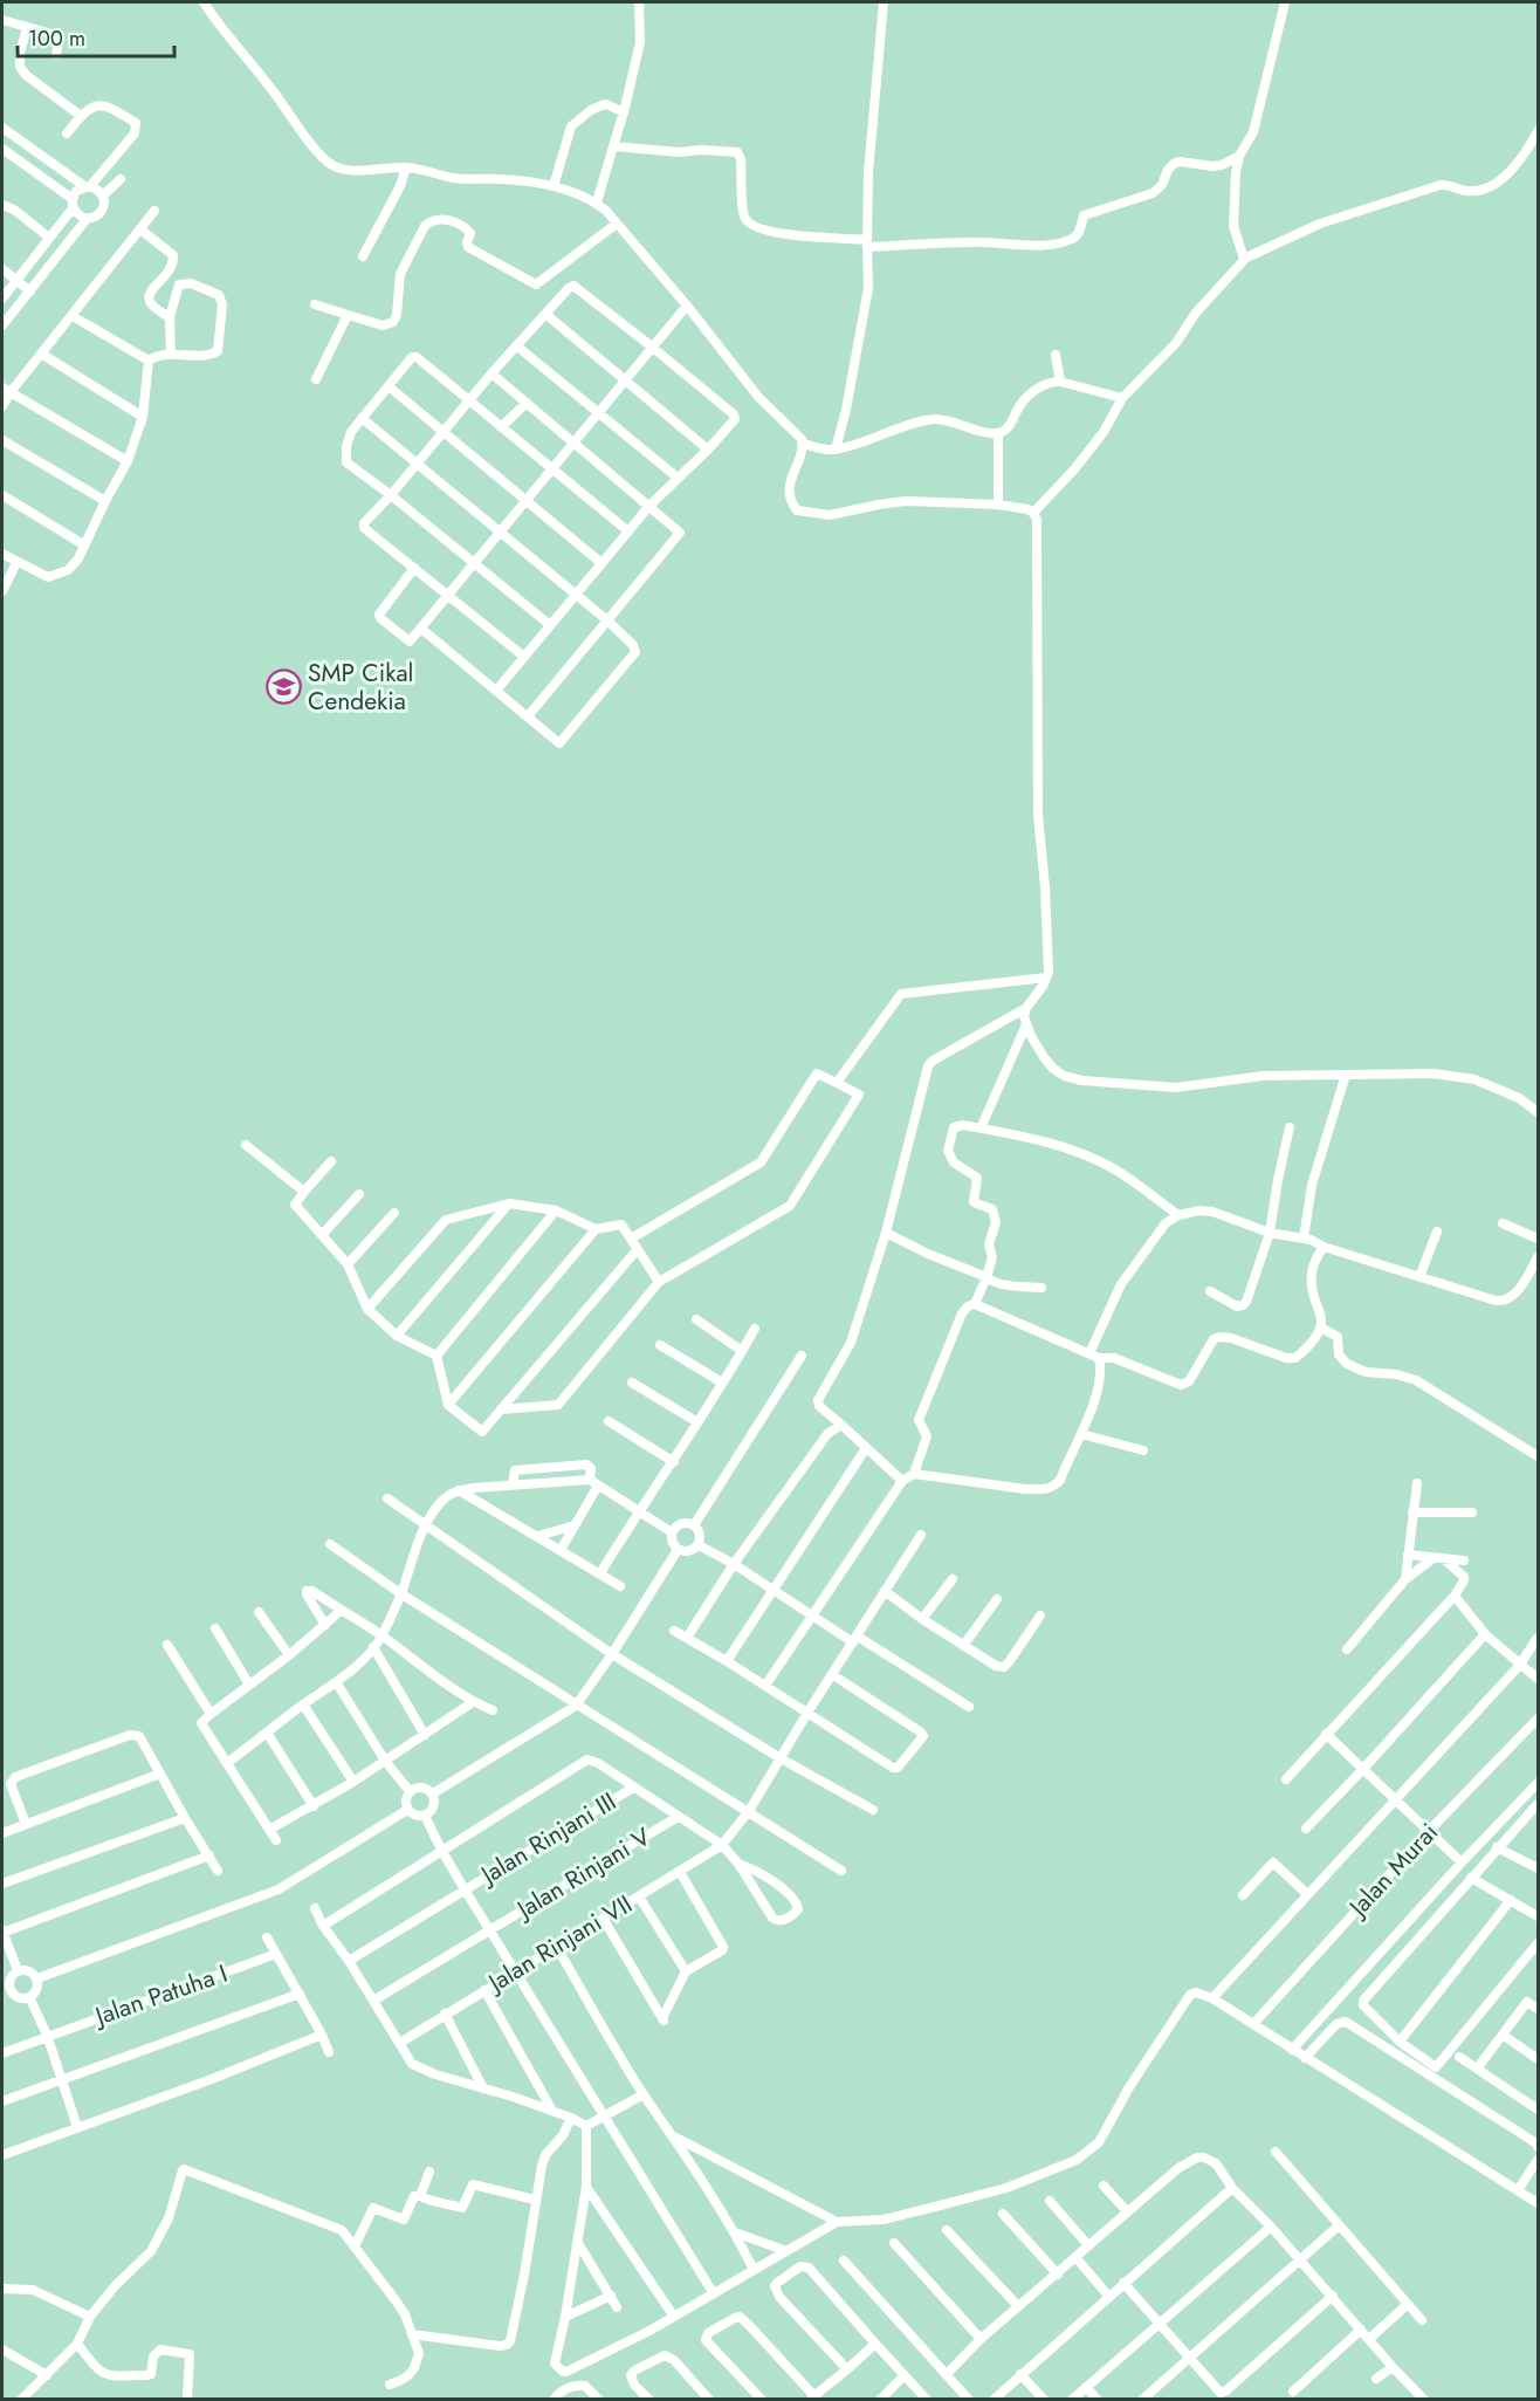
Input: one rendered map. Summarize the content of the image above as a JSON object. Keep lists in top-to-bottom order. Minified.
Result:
{"streets":{"street":["Jalan Rinjani III","Jalan Murai","Jalan Rinjani V","Jalan Rinjani VII","Jalan Patuha I"]},"places":{"school or university":["SMP Cikal Cendekia"]},"scale_bar":"100 m"}
